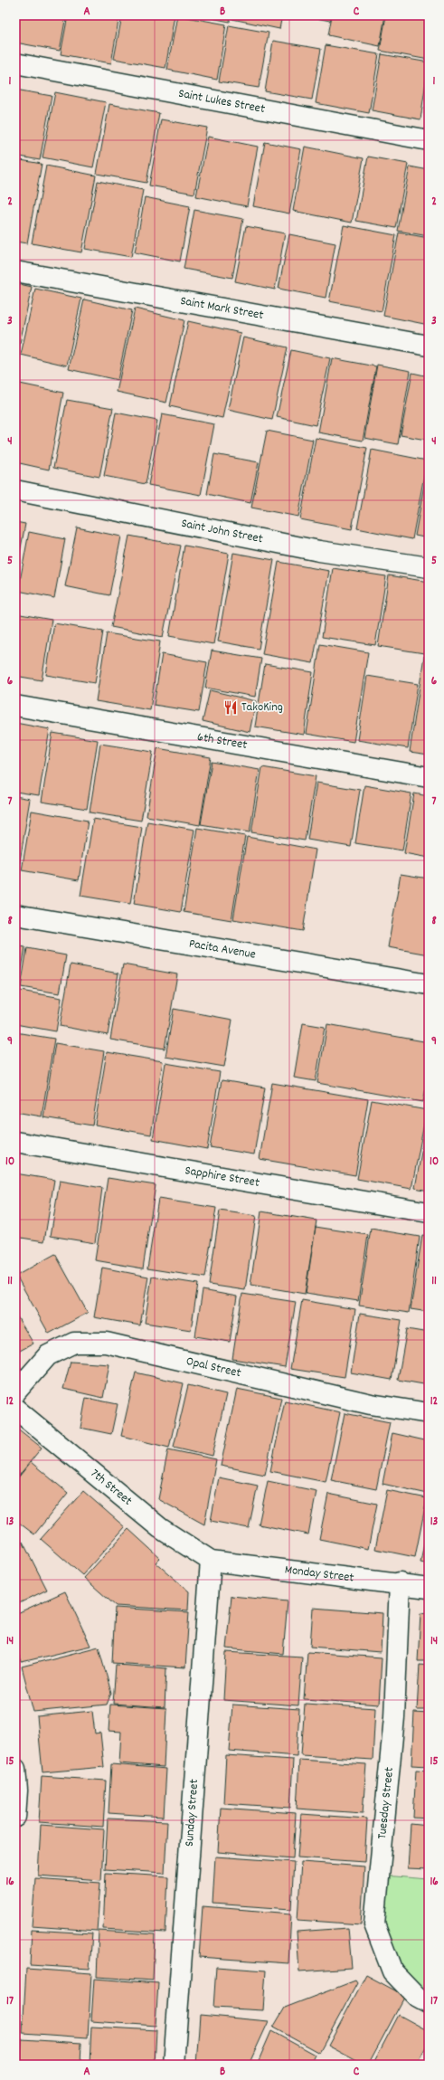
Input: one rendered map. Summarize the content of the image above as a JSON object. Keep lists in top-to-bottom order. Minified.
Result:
{"streets":{"street":["Saint Lukes Street","Saint Mark Street","Saint John Street","6th Street","Pacita Avenue","Sapphire Street","Opal Street","7th Street","Monday Street","Tuesday Street","Sunday Street"]},"crossings":[["7th Street","Monday Street"],["7th Street","Sunday Street"],["Monday Street","Tuesday Street"],["Monday Street","Sunday Street"]],"places":{"restaurant":["TakoKing"]},"grid":{"columns":["A","B","C"],"rows":["1","2","3","4","5","6","7","8","9","10","11","12","13","14","15","16","17"]}}
